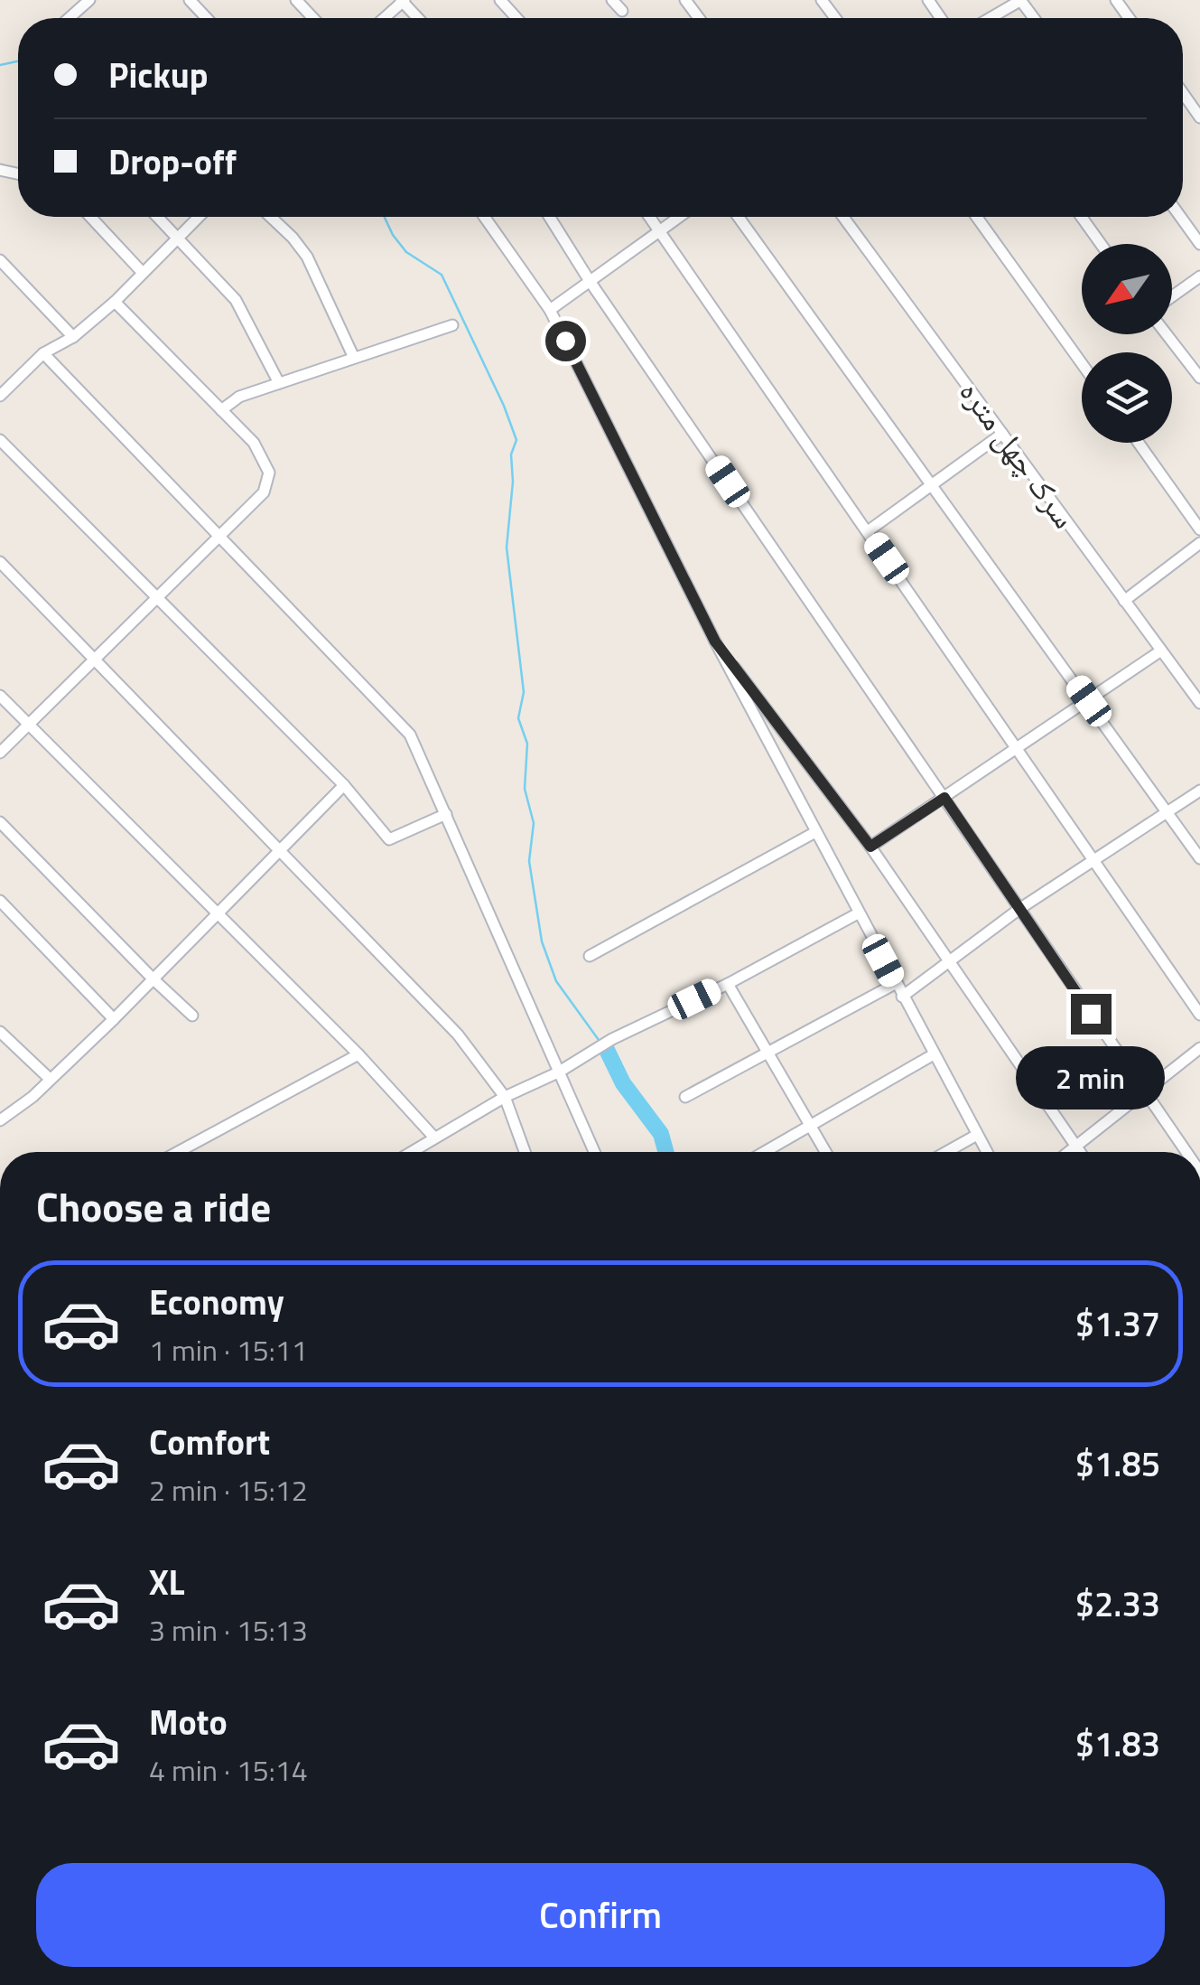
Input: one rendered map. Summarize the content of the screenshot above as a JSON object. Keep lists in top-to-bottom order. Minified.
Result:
{"streets":{"street":["سرک چهل متره"]},"north":"bottom left","page":{"banner":["Pickup","Drop-off"],"bubble":"2 min","heading":"Choose a ride","list":[{"name":"Economy","note":"1 min · 15:11","value":"$1.37"},{"name":"Comfort","note":"2 min · 15:12","value":"$1.85"},{"name":"XL","note":"3 min · 15:13","value":"$2.33"},{"name":"Moto","note":"4 min · 15:14","value":"$1.83"}],"buttons":"Confirm"}}
